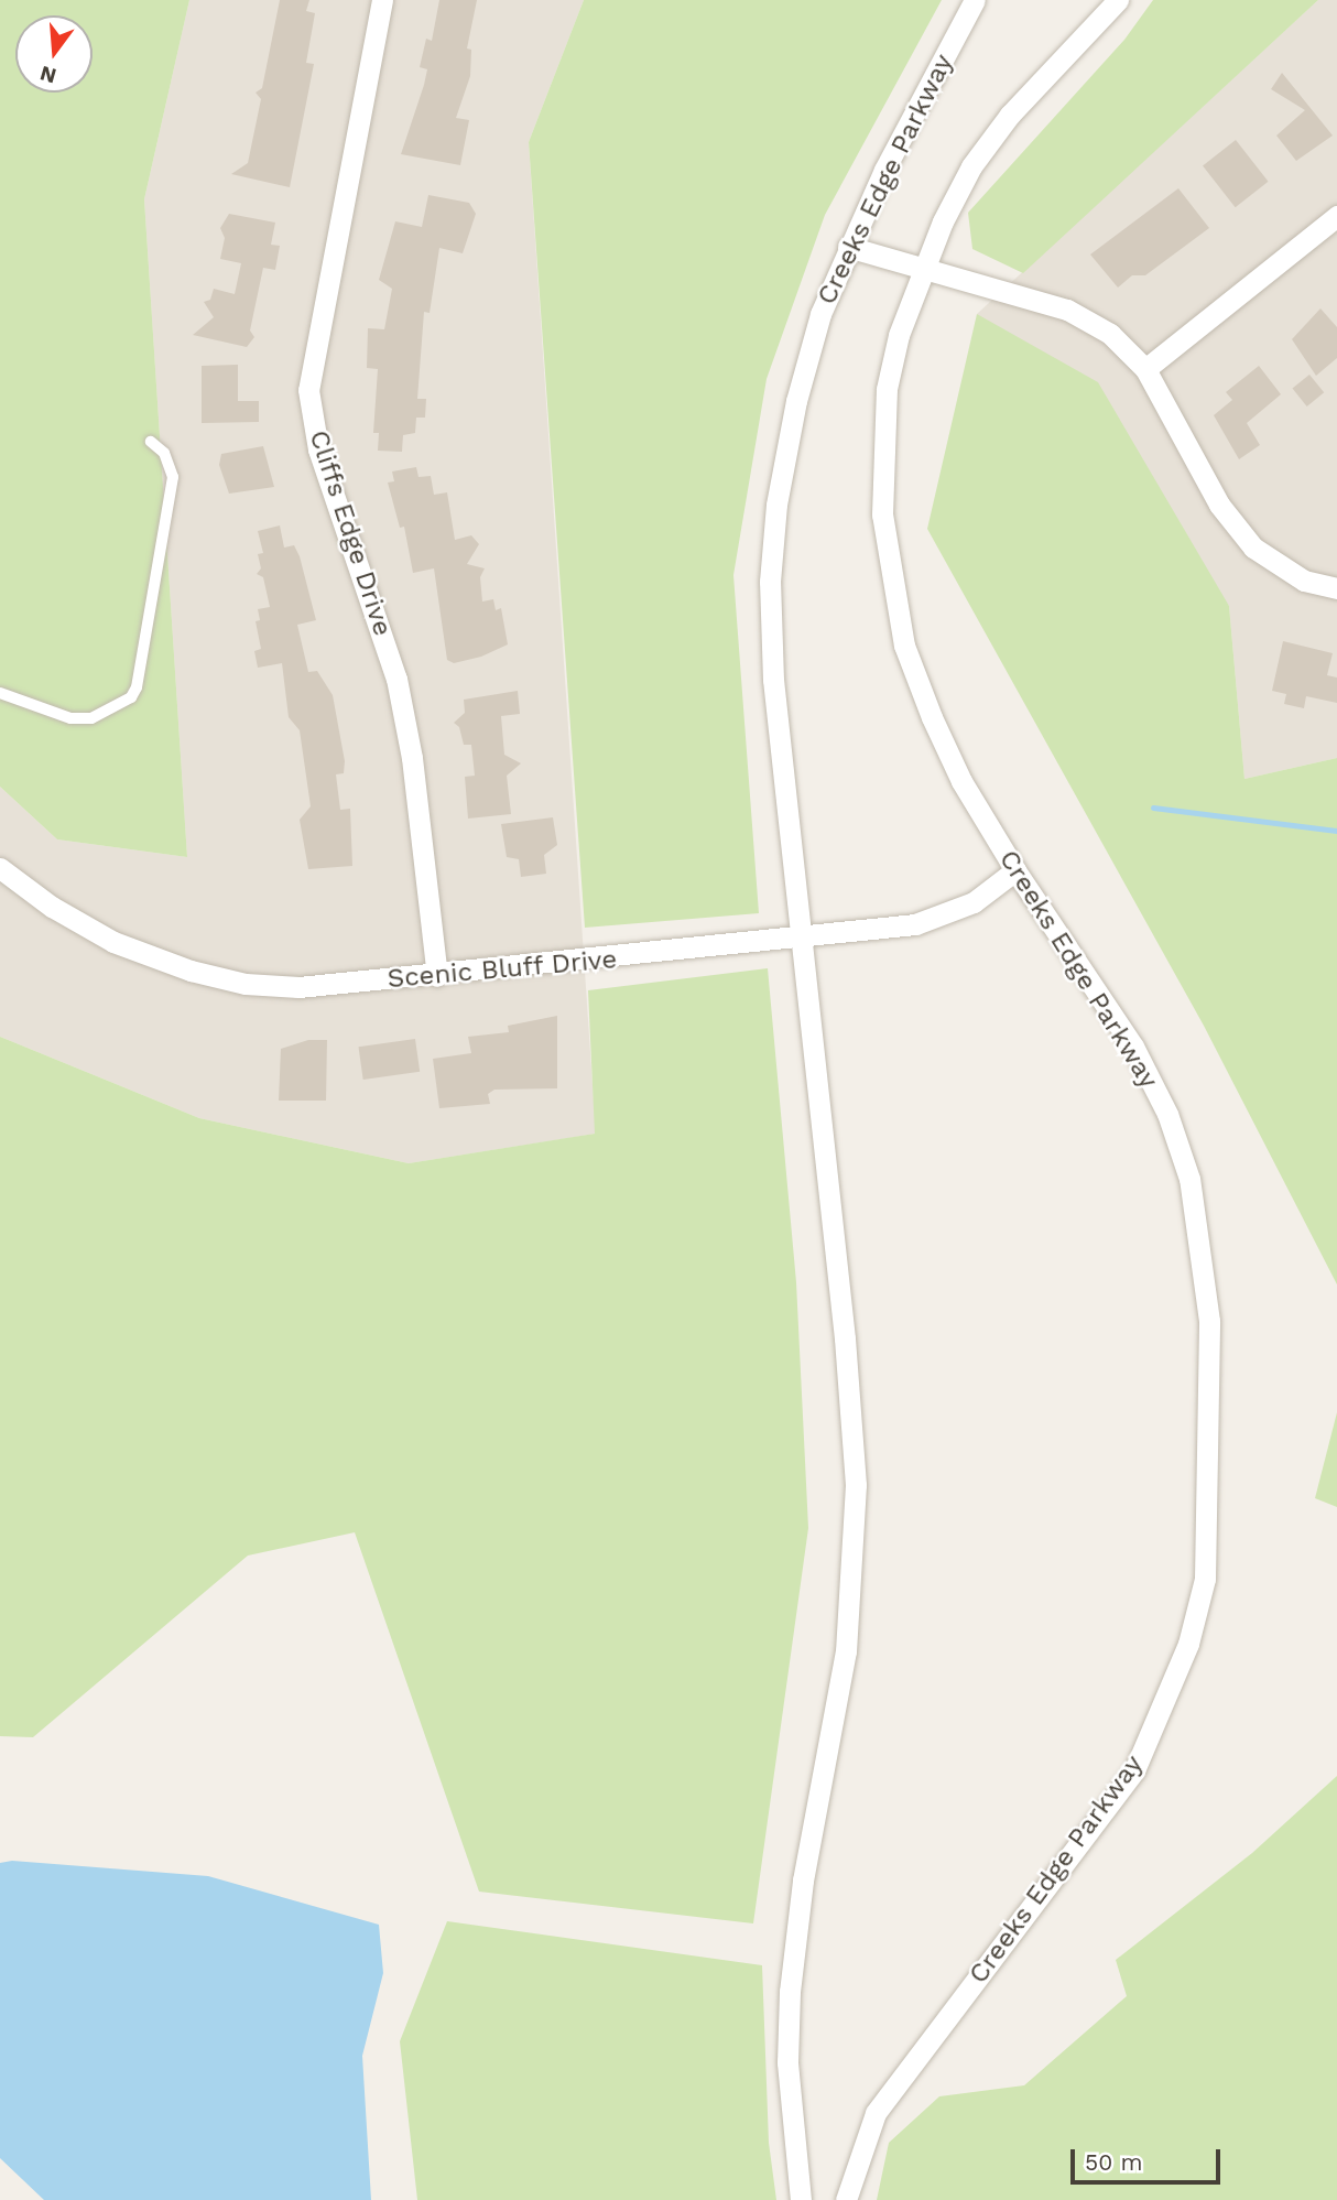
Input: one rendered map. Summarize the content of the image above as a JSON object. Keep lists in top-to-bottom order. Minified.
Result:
{"streets":{"street":["Creeks Edge Parkway","Cliffs Edge Drive","Scenic Bluff Drive"]},"crossings":[["Creeks Edge Parkway","Scenic Bluff Drive"],["Cliffs Edge Drive","Scenic Bluff Drive"]],"scale_bar":"50 m","north":"bottom"}
